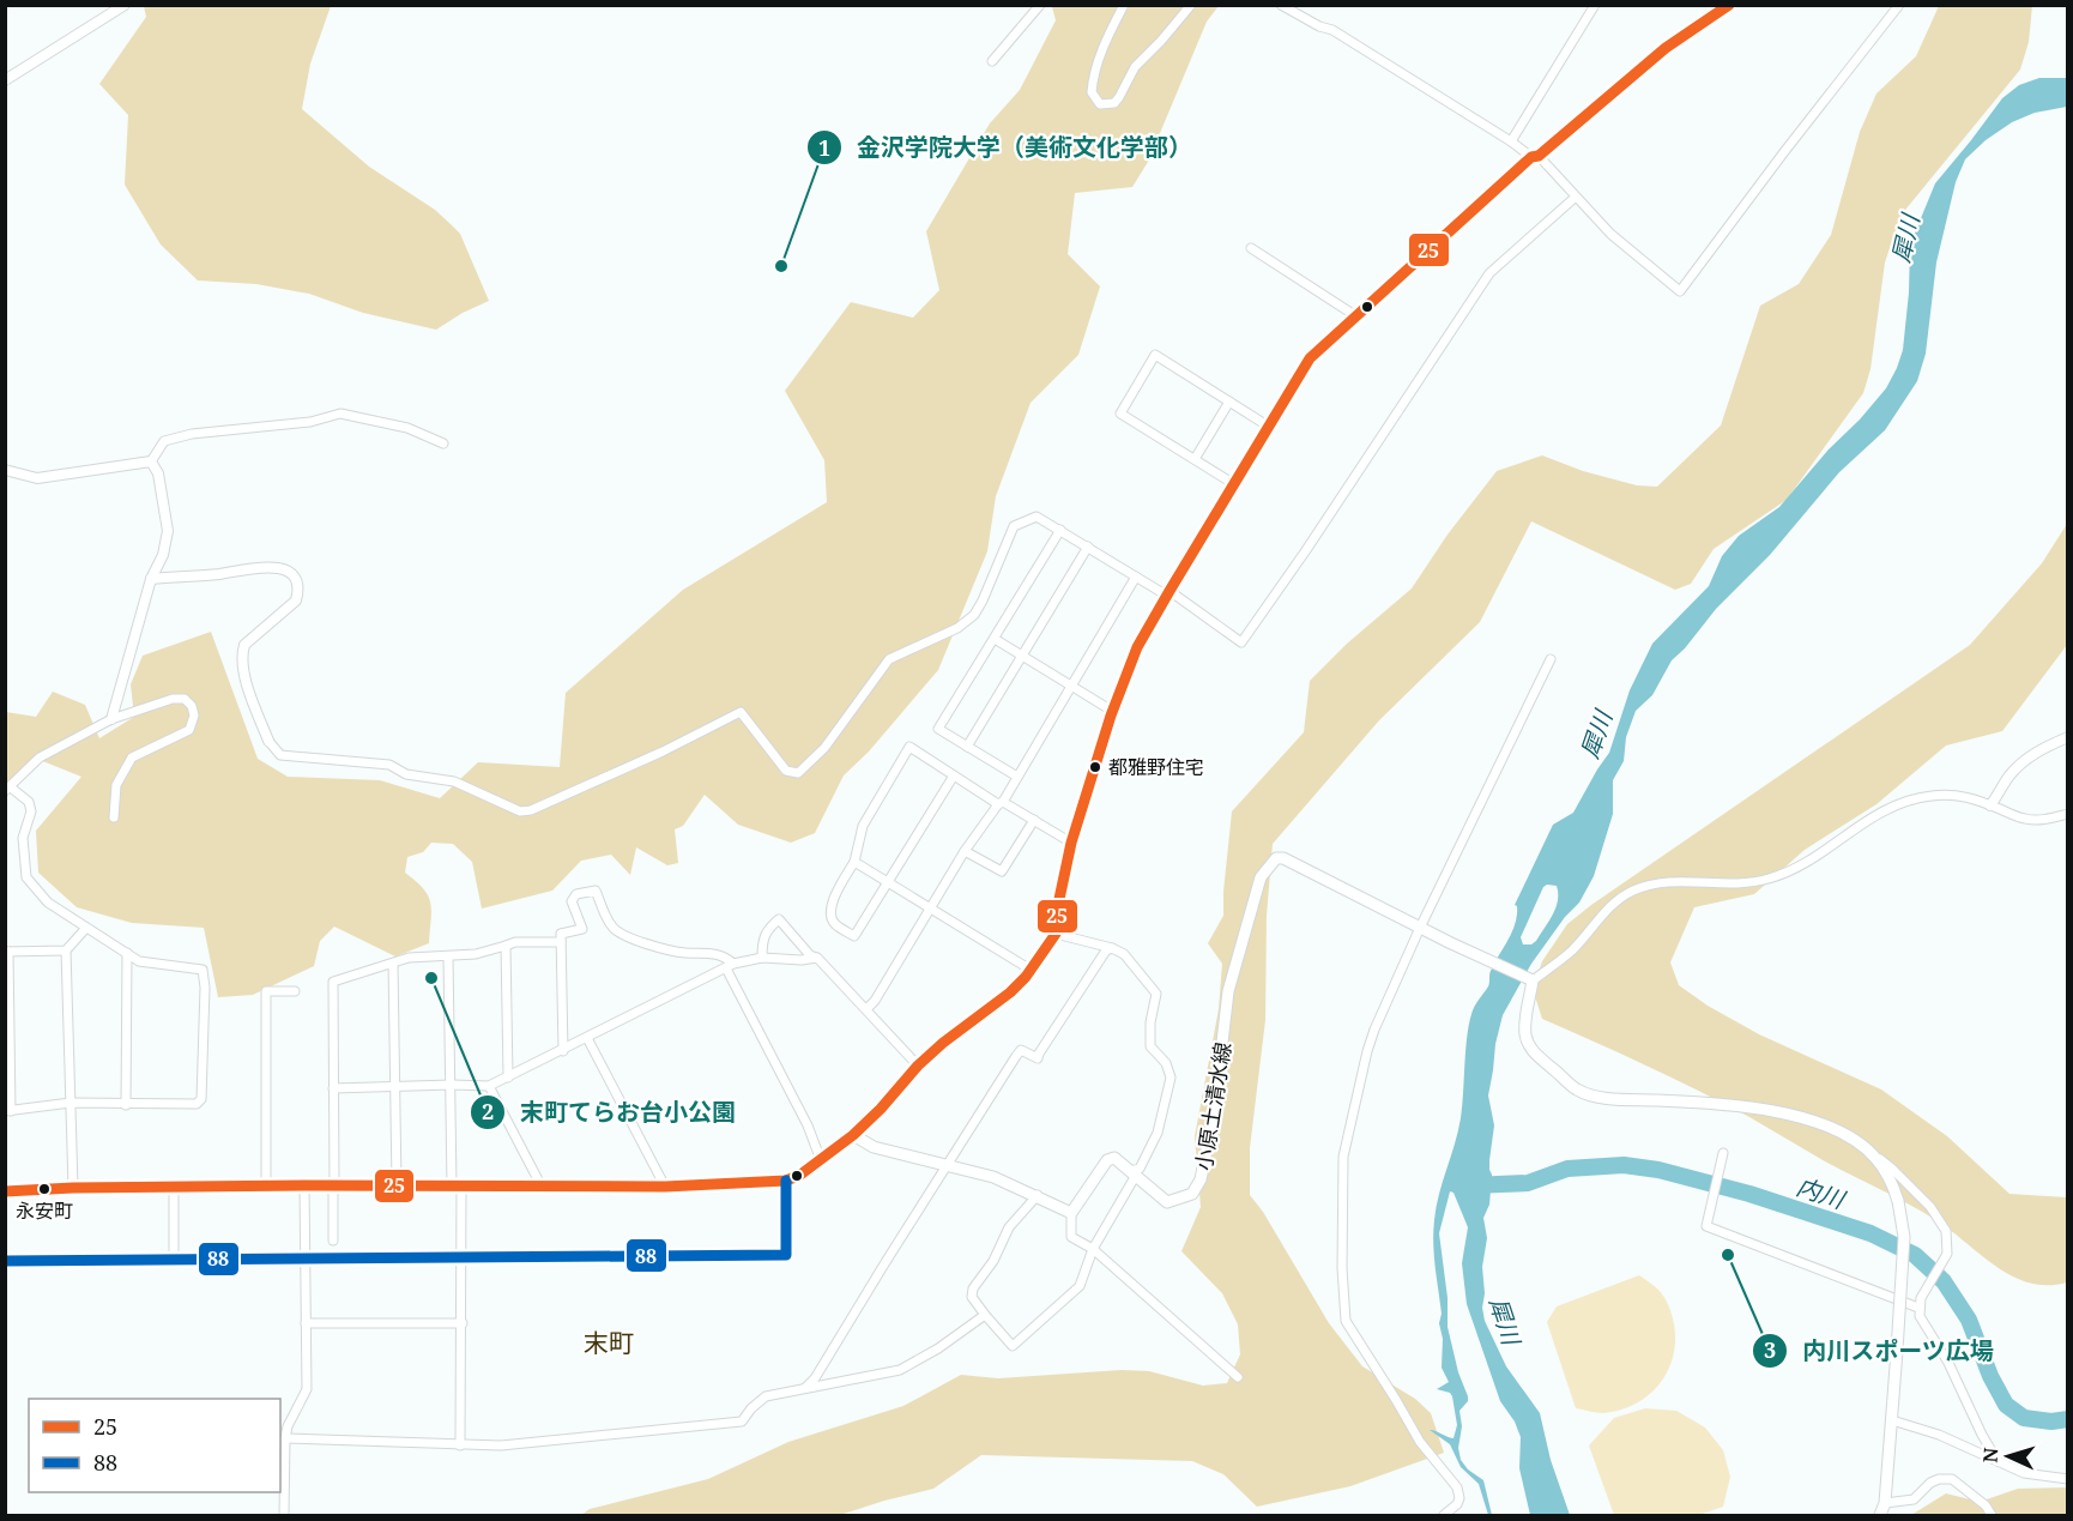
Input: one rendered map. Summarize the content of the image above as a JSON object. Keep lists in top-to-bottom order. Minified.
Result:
{"streets":{"main road":["小原土清水線"]},"districts":["末町"],"water":["犀川","内川"],"places":["金沢学院大学（美術文化学部）","都雅野住宅","末町てらお台小公園","永安町","内川スポーツ広場"],"lines":["transit line 25","transit line 88"],"legend":["25","88"],"north":"left"}
